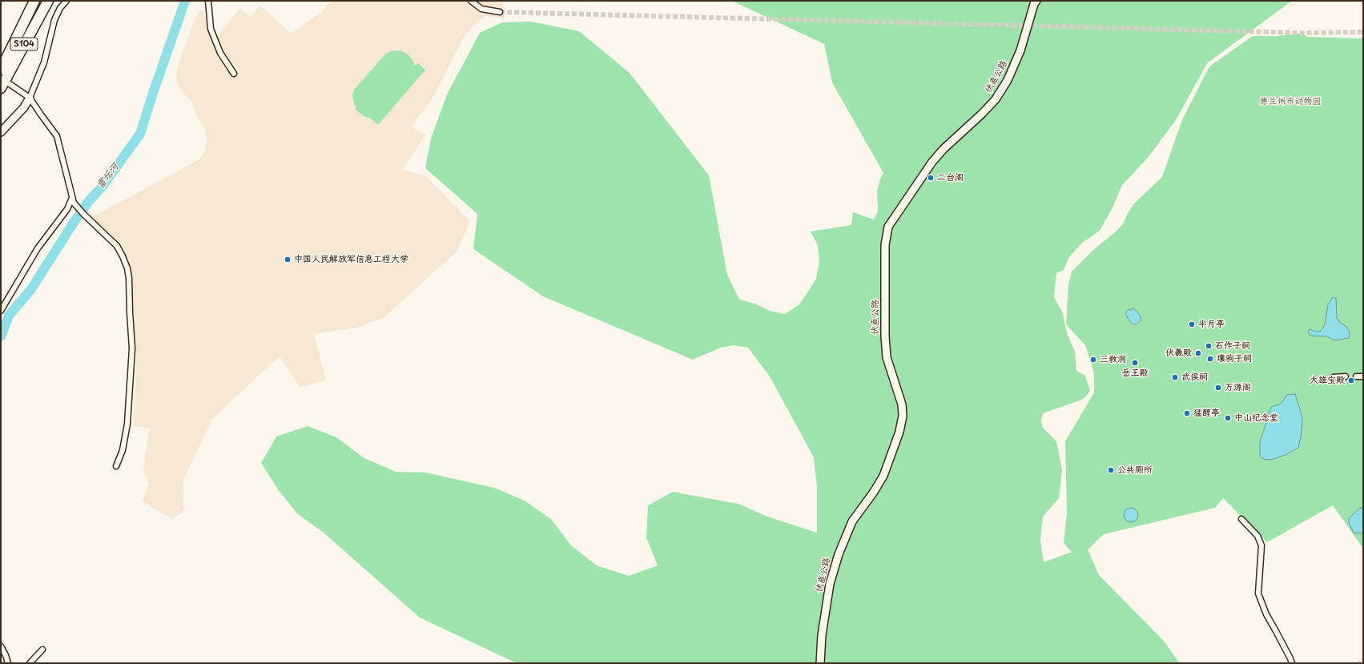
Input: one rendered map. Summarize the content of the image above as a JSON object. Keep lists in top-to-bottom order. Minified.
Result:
{"streets":{"highway":["S104"],"main road":["伏直公路"]},"water":["雷坛河"],"parks":["原兰州市动物园"],"places":["二台阁","中国人民解放军信息工程大学","半月亭","石作子祠","伏羲殿","壤驹子祠","三教洞","岳王殿","武侯祠","大雄宝殿","万源阁","猛醒亭","中山纪念堂","公共厕所"]}
